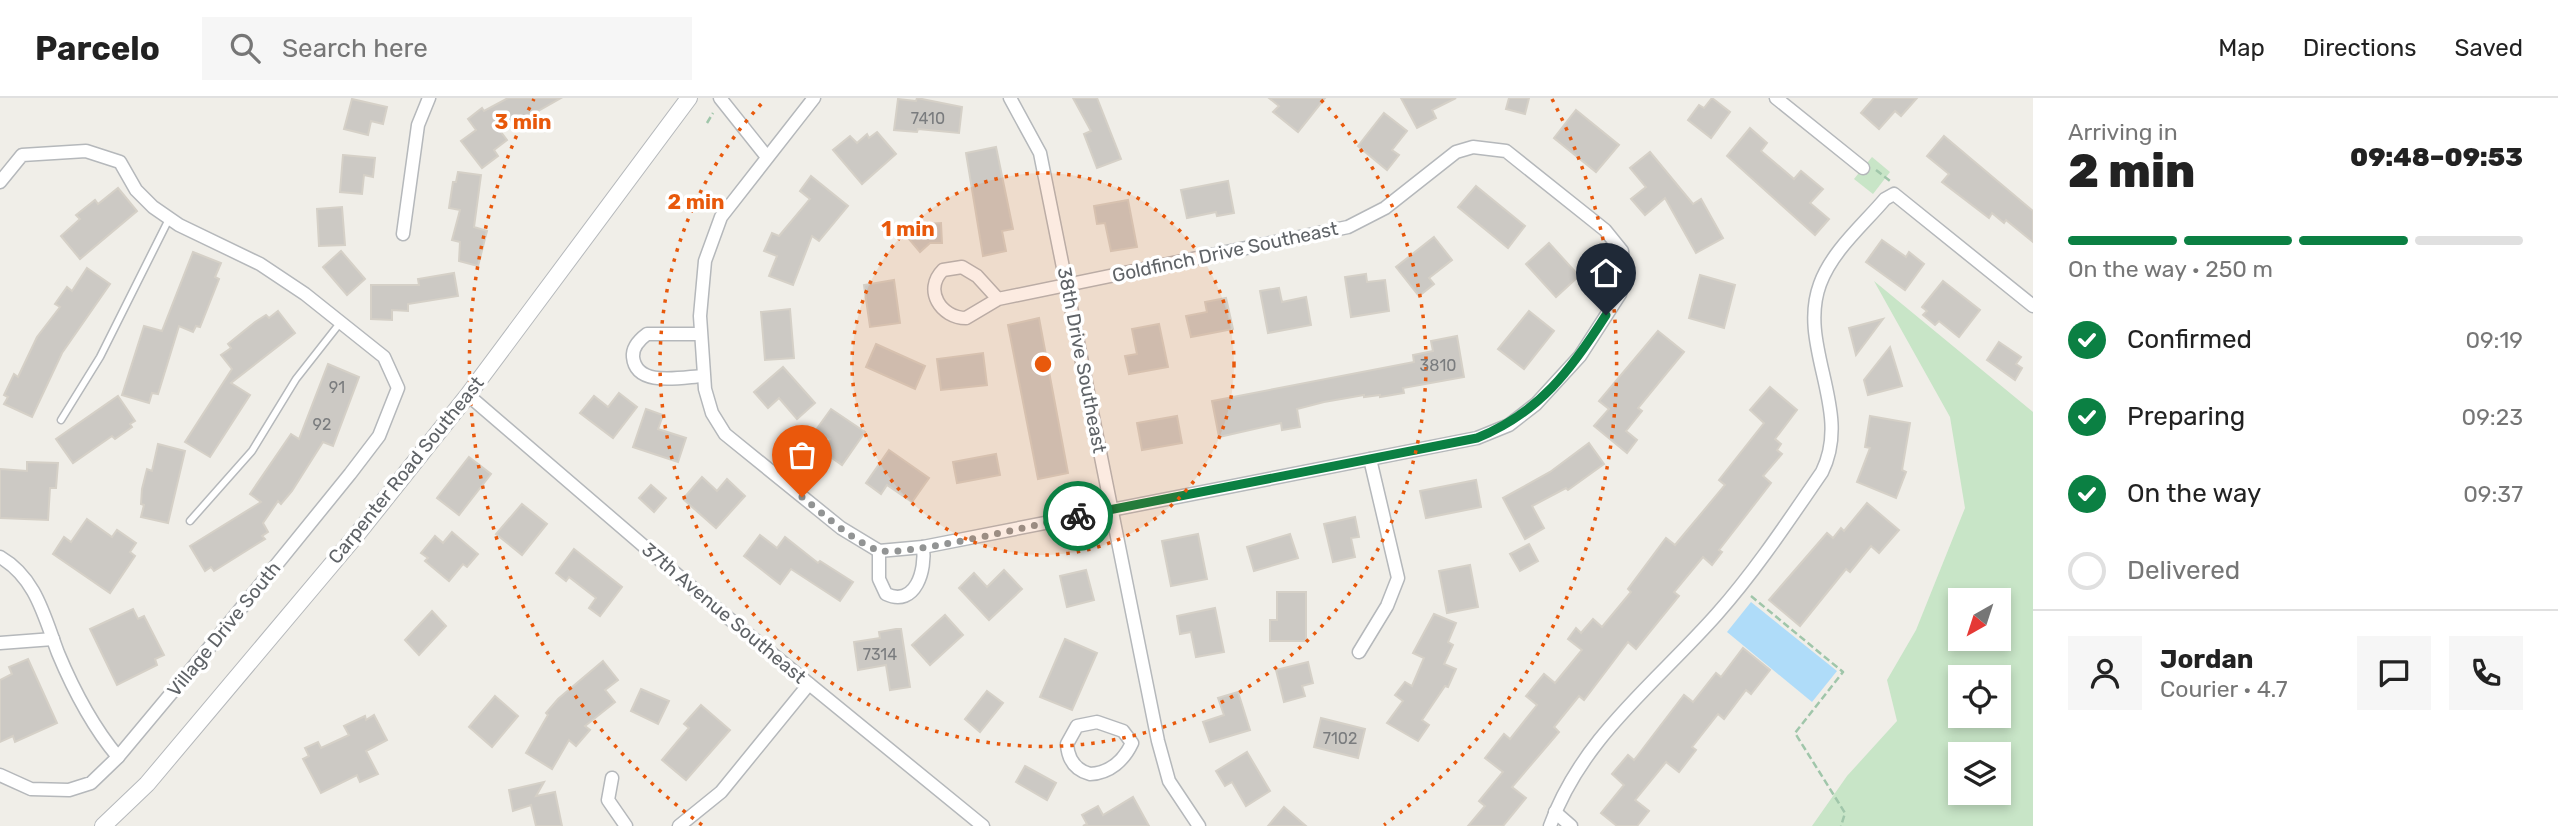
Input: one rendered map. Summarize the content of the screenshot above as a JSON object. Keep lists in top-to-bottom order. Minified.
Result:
{"streets":{"street":["Goldfinch Drive Southeast","38th Drive Southeast","Carpenter Road Southeast","37th Avenue Southeast","Village Drive South"]},"crossings":[["Goldfinch Drive Southeast","38th Drive Southeast"],["Carpenter Road Southeast","37th Avenue Southeast"]],"house_numbers":["7410","3810","91","92","7314","7102"],"north":"bottom left","page":{"header":"Parcelo","search":"Search here","nav":["Map","Directions","Saved"],"heading":["2 min","Arriving in","09:48–09:53"],"panel":["Jordan","Courier · 4.7"],"bar":"On the way · 250 m","list":[["Confirmed","09:19"],["Preparing","09:23"],["On the way","09:37"],"Delivered"]},"rings":["3 min","2 min","1 min"]}
